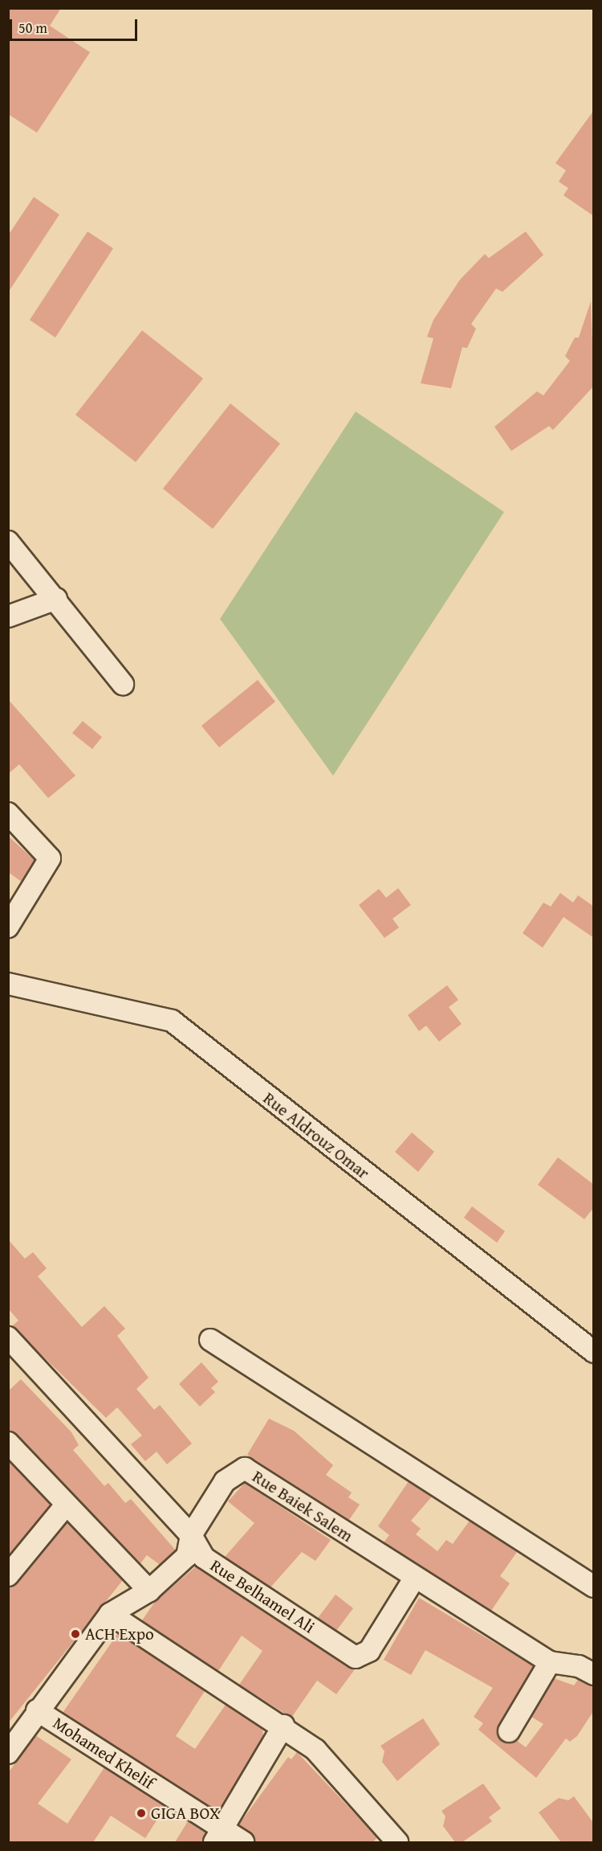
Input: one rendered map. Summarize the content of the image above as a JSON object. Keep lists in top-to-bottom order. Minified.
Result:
{"streets":{"street":["Rue Aldrouz Omar","Rue Baiek Salem","Rue Belhamel Ali","Mohamed Khelif"]},"crossings":[["Rue Baiek Salem","Rue Belhamel Ali"]],"places":["ACH Expo","GIGA BOX"],"scale_bar":"50 m"}
